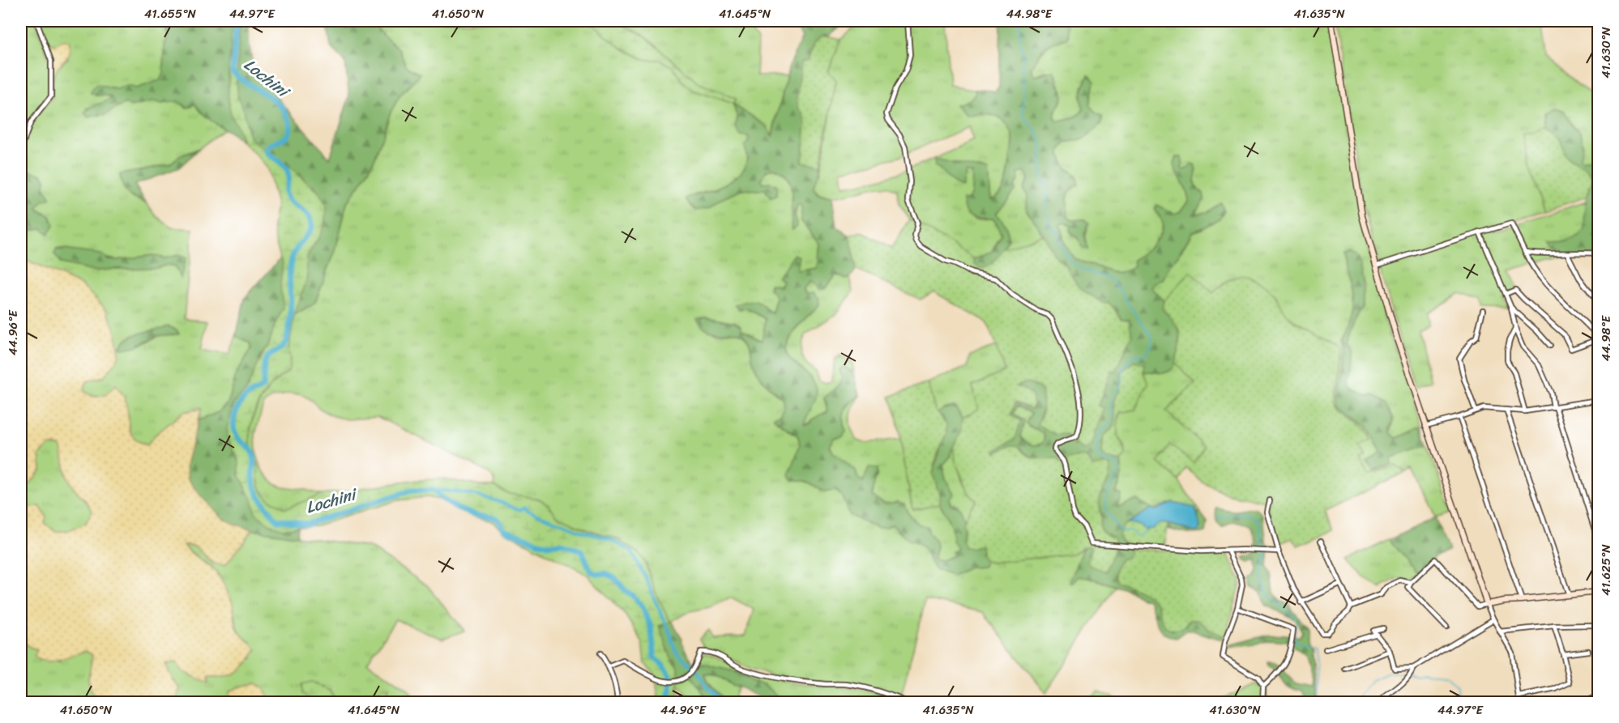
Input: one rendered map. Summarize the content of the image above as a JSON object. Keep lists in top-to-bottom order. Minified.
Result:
{"water":["Lochini"],"coordinates":["41.655°N","44.97°E","41.650°N","41.645°N","44.98°E","41.635°N","41.630°N","44.96°E","41.625°N"]}
